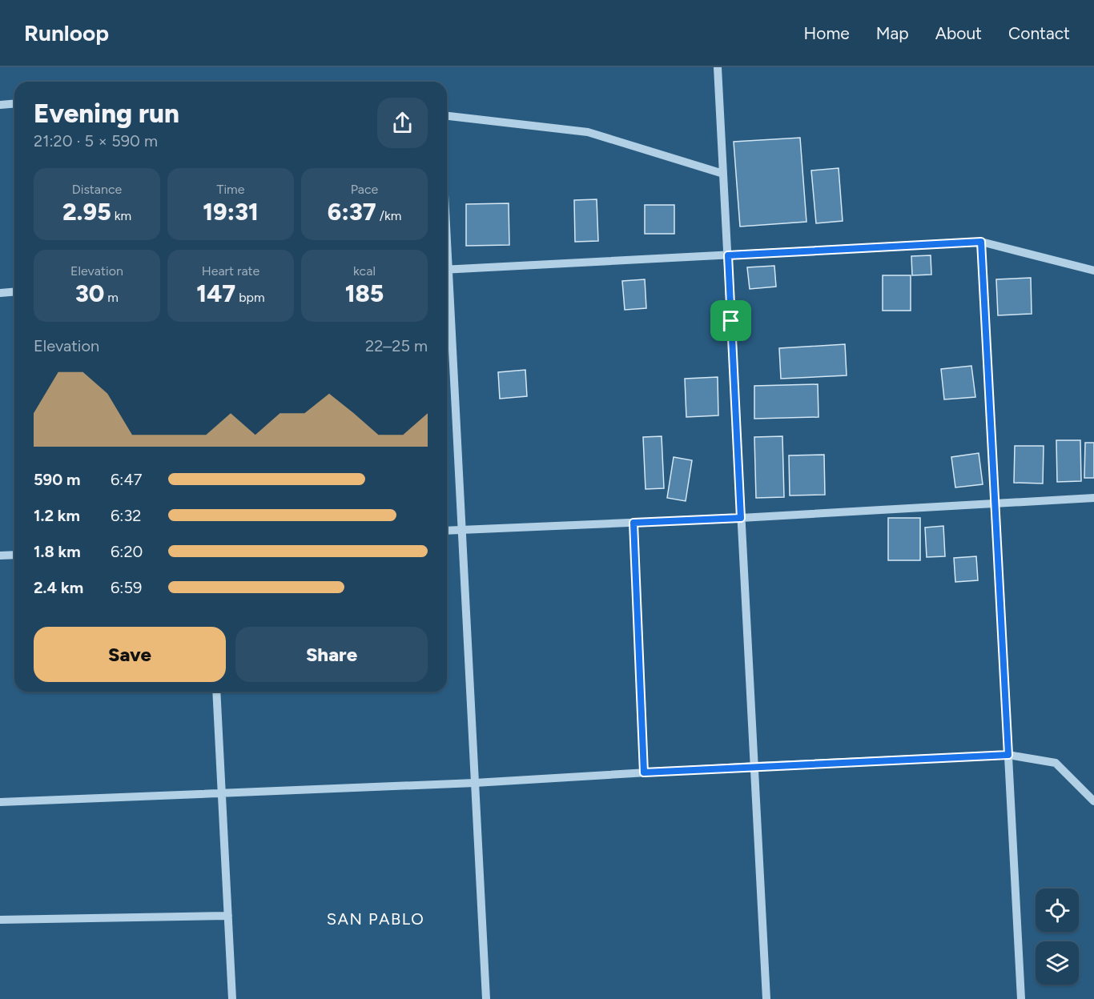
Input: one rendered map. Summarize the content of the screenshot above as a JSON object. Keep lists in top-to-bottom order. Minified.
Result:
{"districts":["SAN PABLO"],"page":{"header":"Runloop","nav":["Home","Map","About","Contact"],"heading":["Evening run","21:20 · 5 × 590 m"],"stats":[["Distance","2.95 km"],["Time","19:31"],["Pace","6:37 /km"],["Elevation","30 m"],["Heart rate","147 bpm"],["kcal","185"]],"chart":["Elevation","22–25 m"],"list":[{"name":"590 m","note":"6:47"},{"name":"1.2 km","note":"6:32"},{"name":"1.8 km","note":"6:20"},{"name":"2.4 km","note":"6:59"}],"buttons":["Save","Share"]}}
